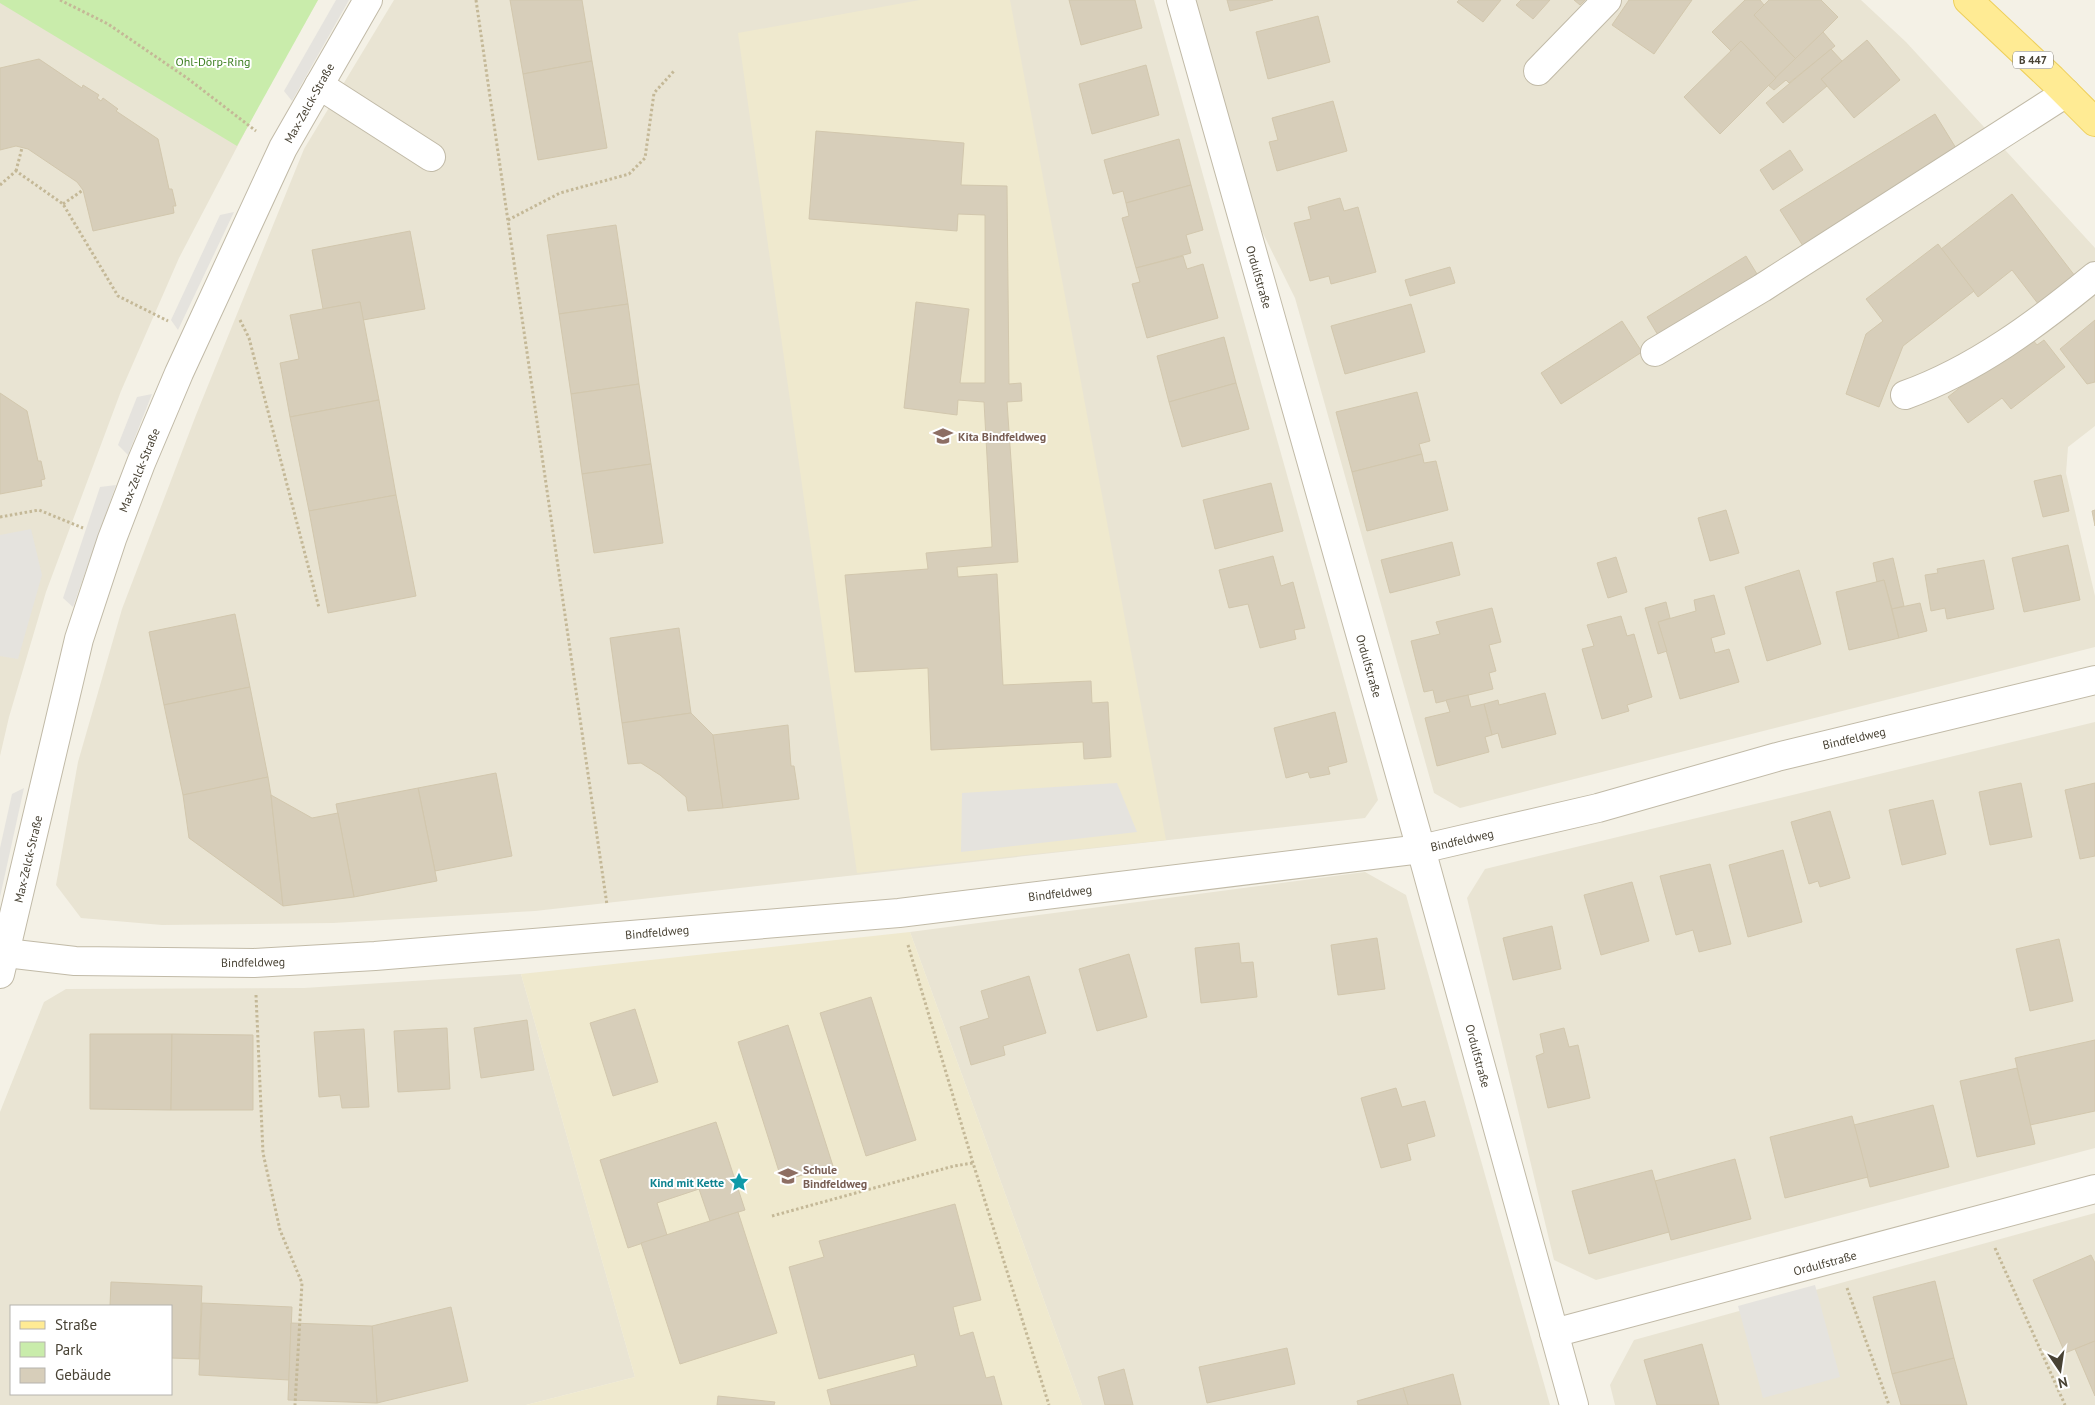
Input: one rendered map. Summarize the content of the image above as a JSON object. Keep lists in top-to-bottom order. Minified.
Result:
{"streets":{"main road":["B 447"],"street":["Max-Zelck-Straße","Ordulfstraße","Bindfeldweg"]},"crossings":[["Max-Zelck-Straße","Bindfeldweg"],["Ordulfstraße","Bindfeldweg"]],"parks":["Ohl-Dörp-Ring"],"places":{"school or university":["Kita Bindfeldweg","Schule Bindfeldweg"],"place":["Kind mit Kette"]},"legend":["Straße","Park","Gebäude"],"north":"bottom"}
